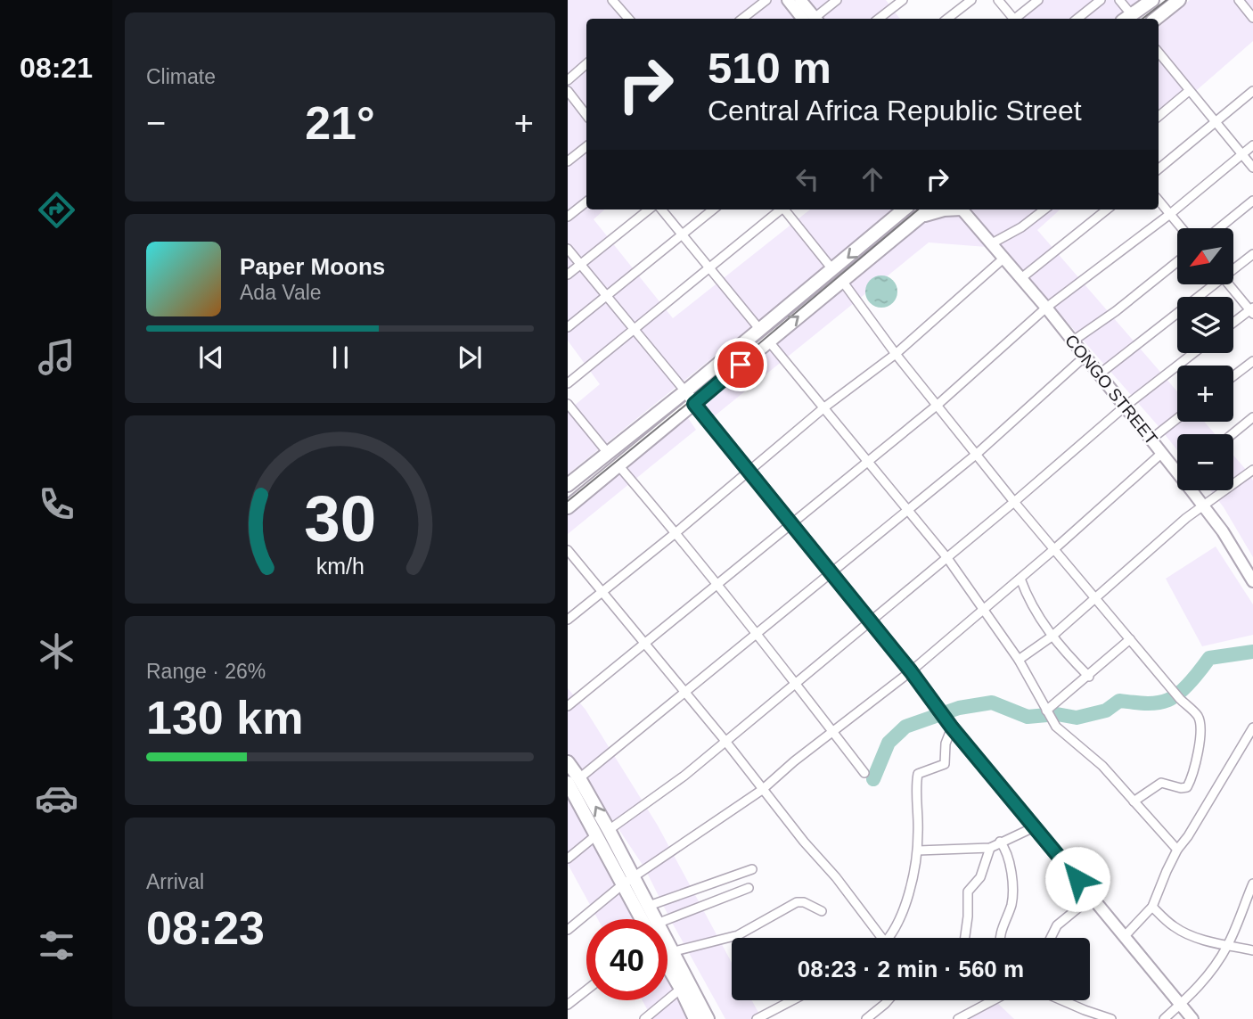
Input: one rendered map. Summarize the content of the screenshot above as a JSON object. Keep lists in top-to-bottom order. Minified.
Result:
{"streets":{"street":["CONGO STREET"]},"north":"bottom left","page":{"tabs":"08:21","tile":["Climate",["Range · 26%","130 km"],["Arrival","08:23"]],"turn":["510 m","Central Africa Republic Street"],"heat":["−","21°","+"],"map_buttons":["+","−"],"song":["Paper Moons","Ada Vale"],"limit":"40","trip":"08:23 · 2 min · 560 m","gauge":["30","km/h"]}}
